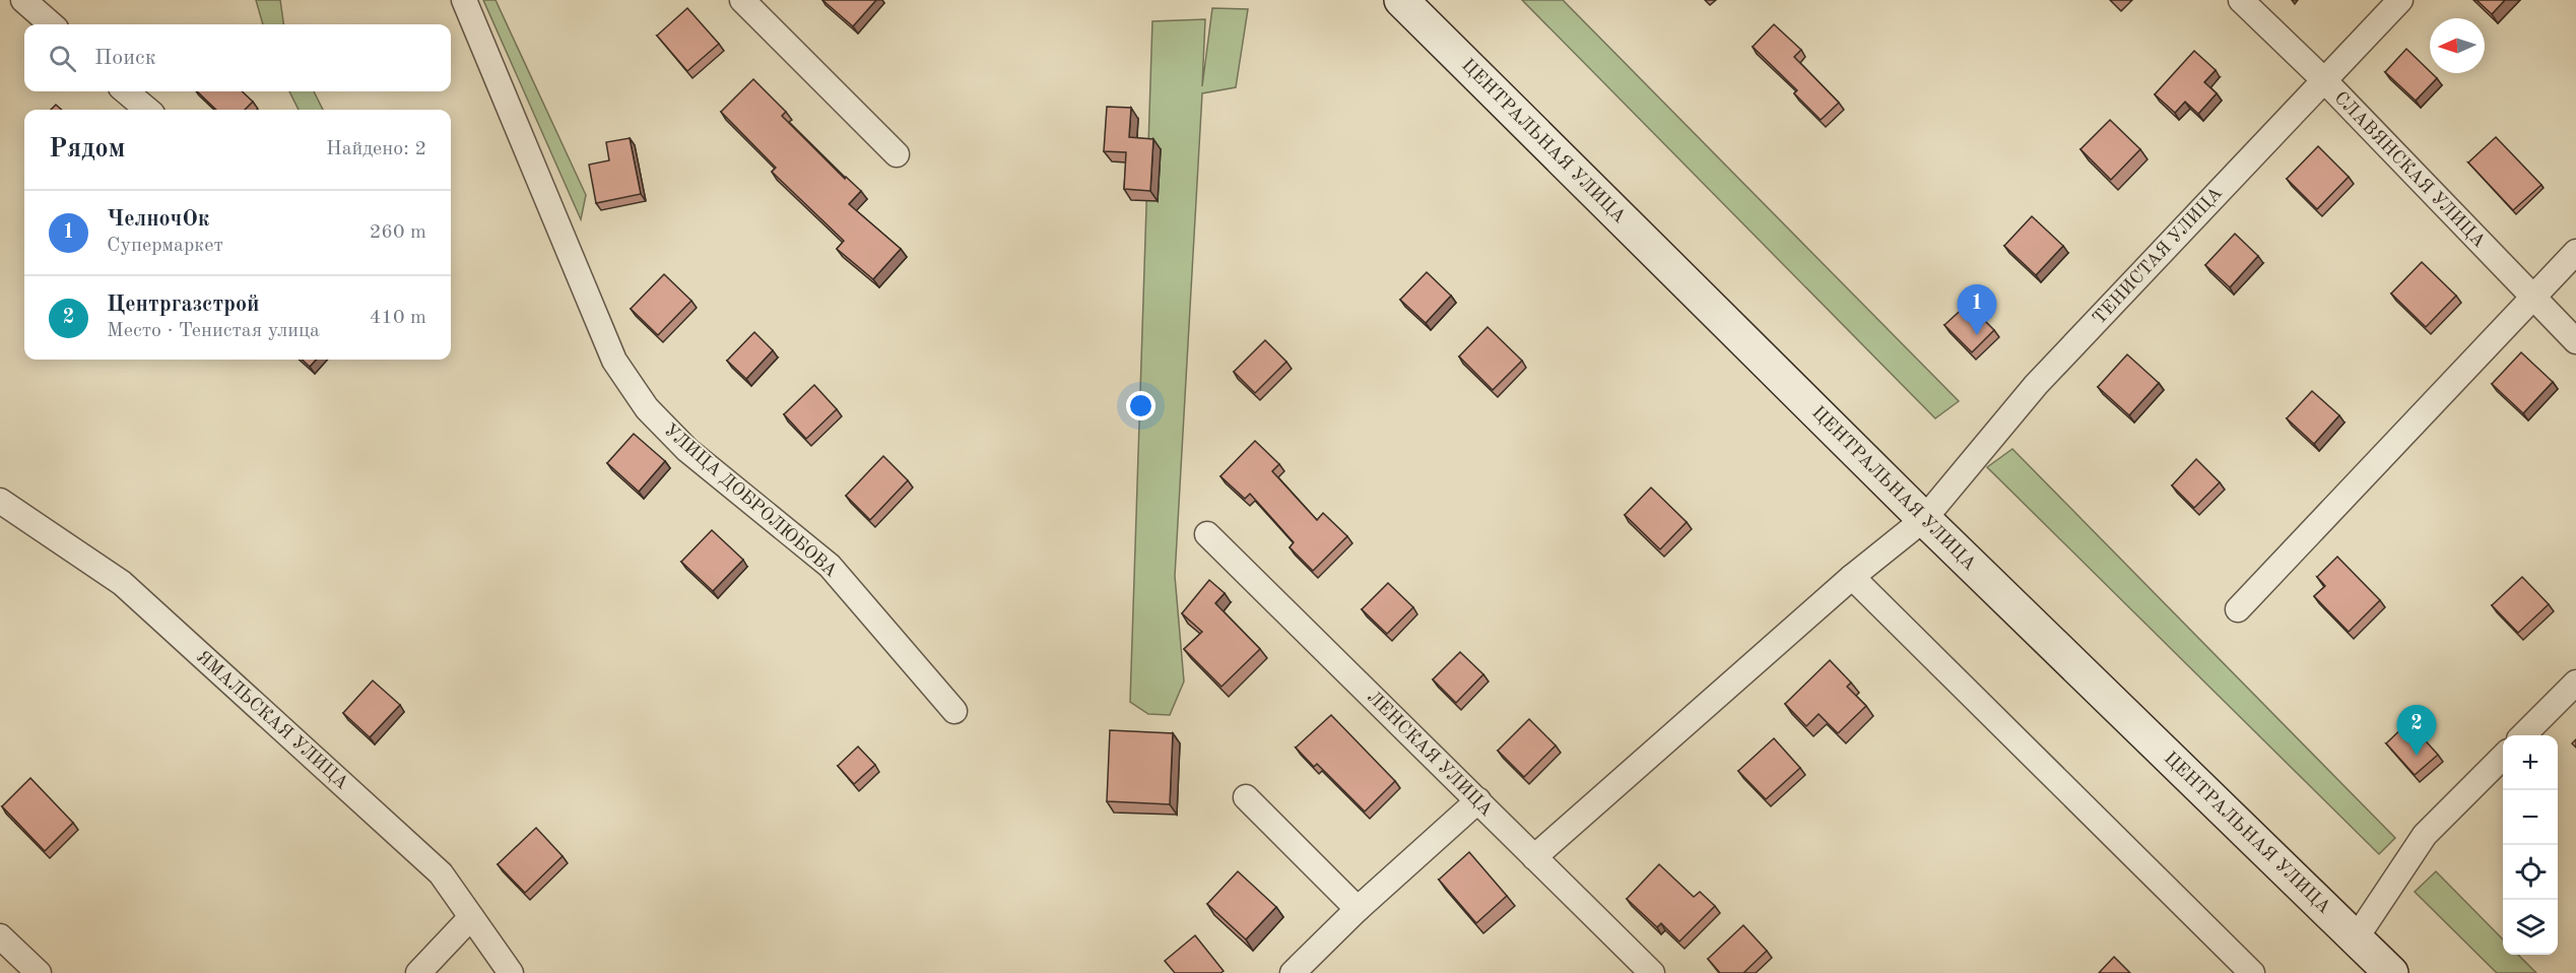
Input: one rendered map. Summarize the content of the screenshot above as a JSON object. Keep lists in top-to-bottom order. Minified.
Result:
{"streets":{"main road":["ЦЕНТРАЛЬНАЯ УЛИЦА"],"street":["СЛАВЯНСКАЯ УЛИЦА","ТЕНИСТАЯ УЛИЦА","УЛИЦА ДОБРОЛЮБОВА","ЯМАЛЬСКАЯ УЛИЦА","ЛЕНСКАЯ УЛИЦА"]},"crossings":[["ЦЕНТРАЛЬНАЯ УЛИЦА","ТЕНИСТАЯ УЛИЦА"],["СЛАВЯНСКАЯ УЛИЦА","ТЕНИСТАЯ УЛИЦА"],["ТЕНИСТАЯ УЛИЦА","ЛЕНСКАЯ УЛИЦА"]],"north":"left","page":{"search":"Поиск","heading":["Рядом","Найдено: 2"],"list":[{"mark":"1","name":"ЧелночОк","note":"Супермаркет","value":"260 m"},{"mark":"2","name":"Центргазстрой","note":"Место · Тенистая улица","value":"410 m"}],"pins":["1","2"],"map_buttons":["+","−"]}}
